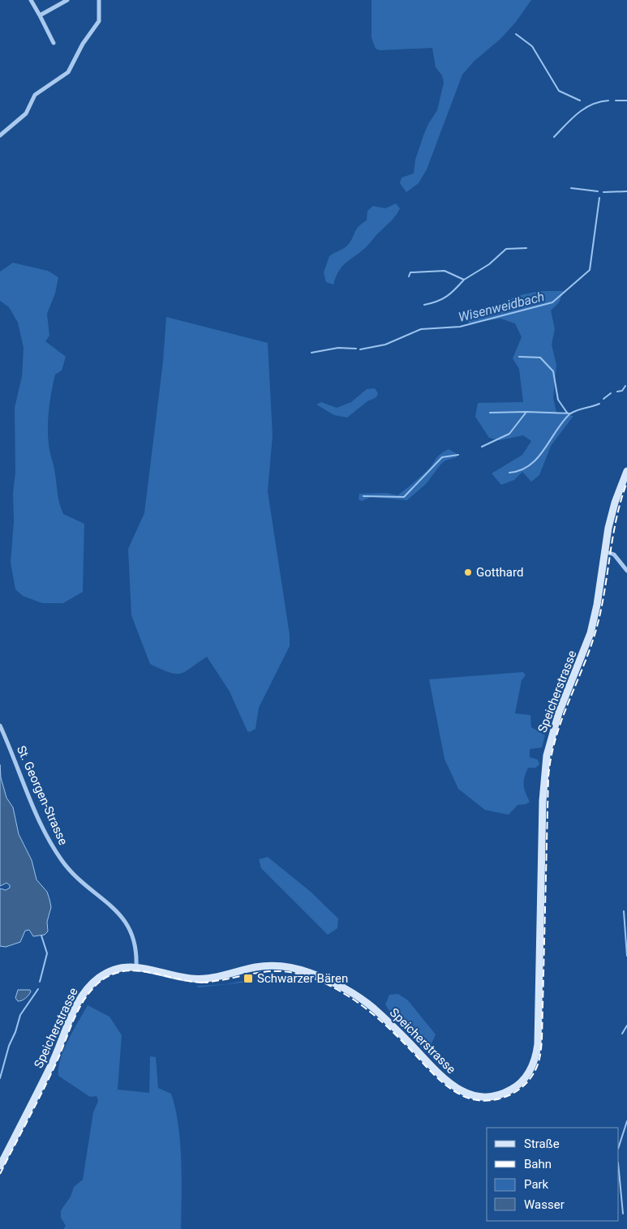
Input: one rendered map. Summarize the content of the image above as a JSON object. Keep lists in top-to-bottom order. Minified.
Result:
{"streets":{"main road":["Speicherstrasse"],"street":["St. Georgen-Strasse"]},"crossings":[["Speicherstrasse","St. Georgen-Strasse"]],"water":["Wisenweidbach"],"places":{"other":["Gotthard"],"transit":["Schwarzer Bären"]},"legend":["Straße","Bahn","Park","Wasser"]}
